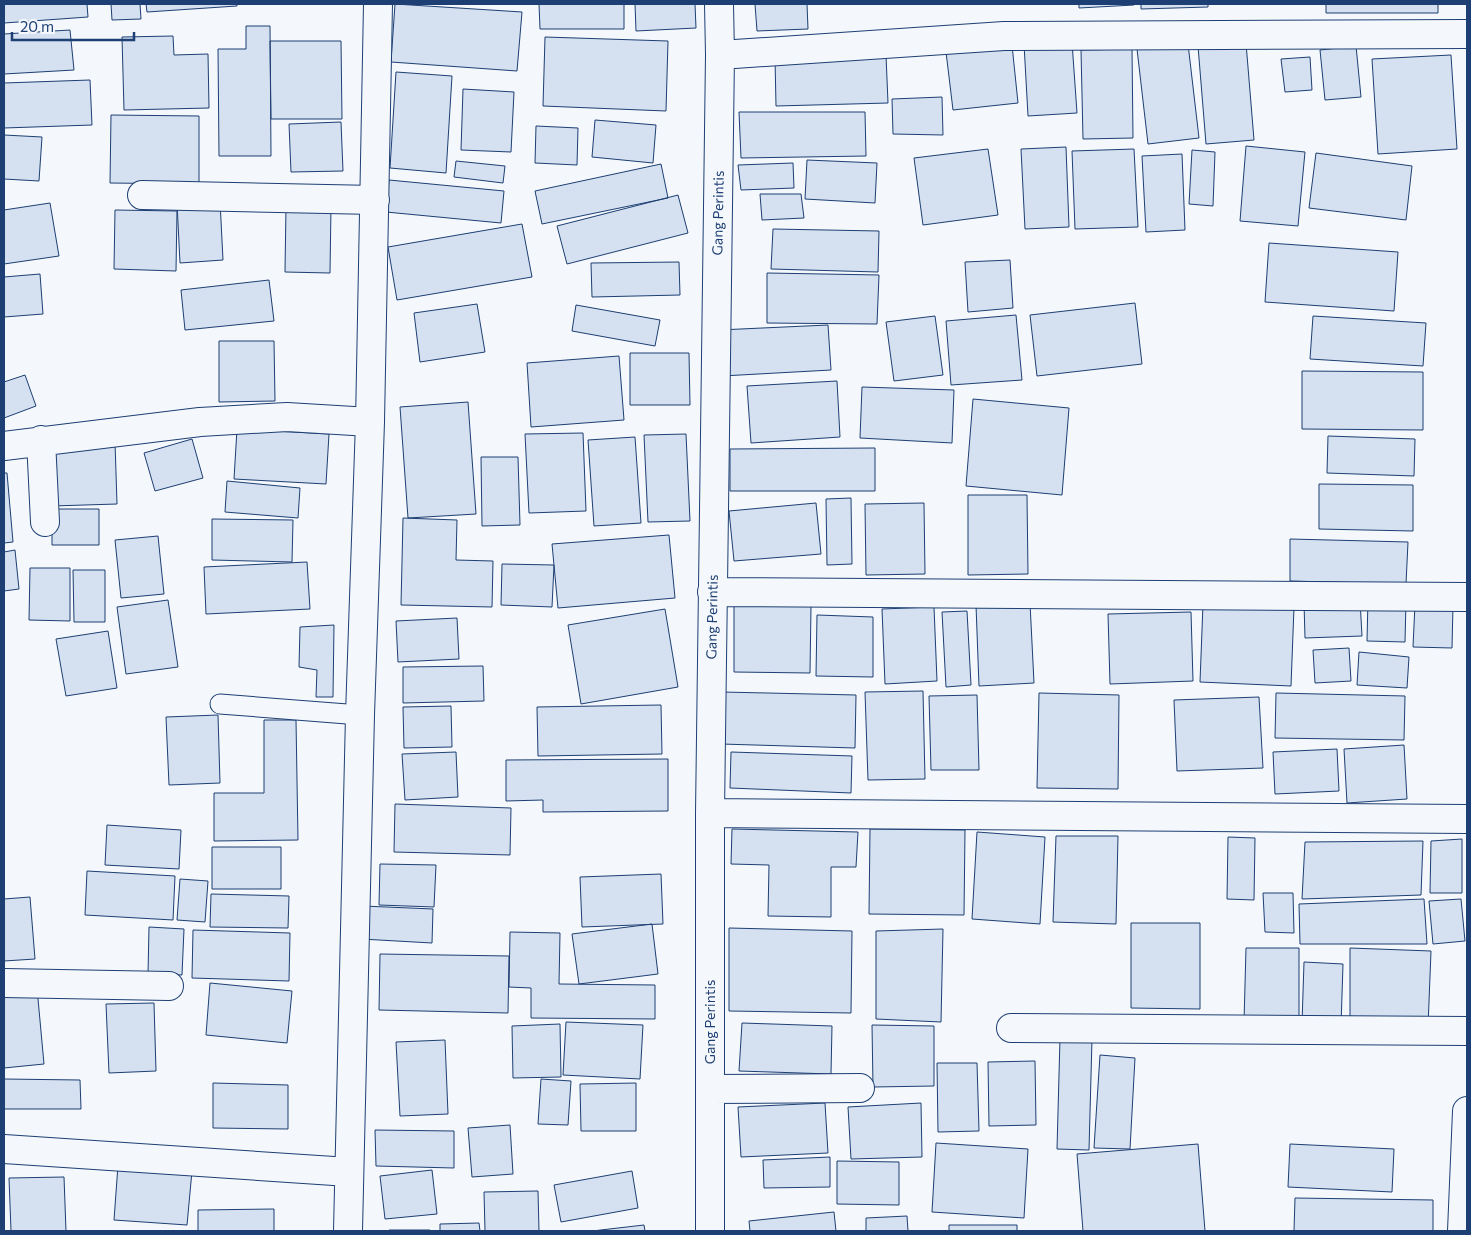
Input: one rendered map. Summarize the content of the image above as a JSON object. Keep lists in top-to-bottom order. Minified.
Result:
{"streets":{"street":["Gang Perintis"]},"scale_bar":"20 m"}
